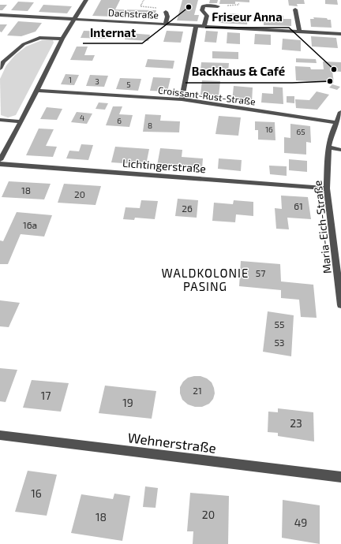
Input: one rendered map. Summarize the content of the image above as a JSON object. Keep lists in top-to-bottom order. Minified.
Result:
{"streets":{"street":["Dachstraße","Croissant-Rust-Straße","Lichtingerstraße","Maria-Eich-Straße","Wehnerstraße"]},"crossings":[["Croissant-Rust-Straße","Maria-Eich-Straße"],["Lichtingerstraße","Maria-Eich-Straße"]],"districts":["WALDKOLONIE PASING"],"places":["Internat","Friseur Anna","Backhaus & Café"],"house_numbers":["1","3","5","4","6","8","16","65","18","20","61","26","16a","57","55","53","21","17","19","23","16","20","18","49"]}
